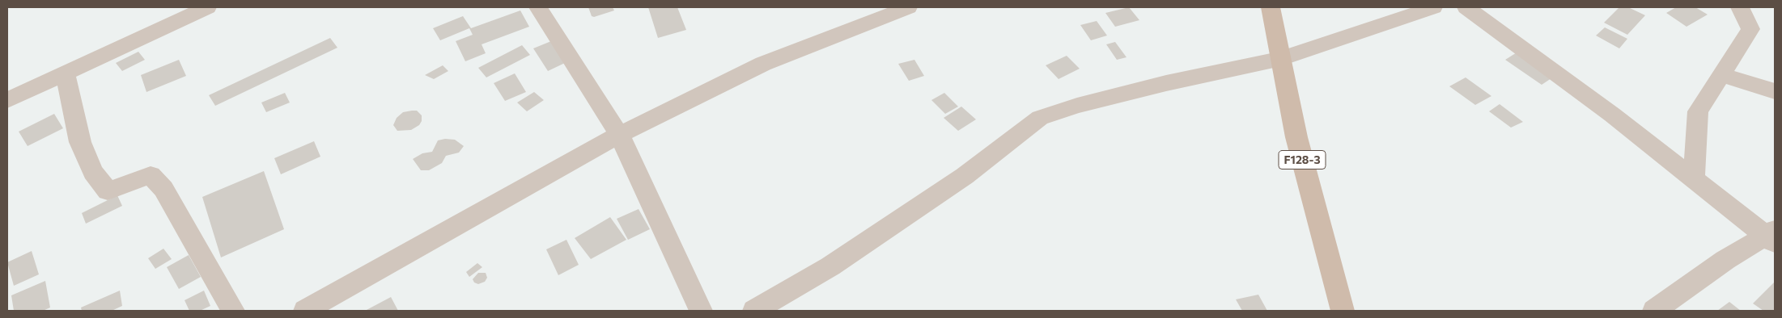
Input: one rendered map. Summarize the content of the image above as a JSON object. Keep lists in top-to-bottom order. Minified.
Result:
{"streets":{"main road":["F128-3"]}}
